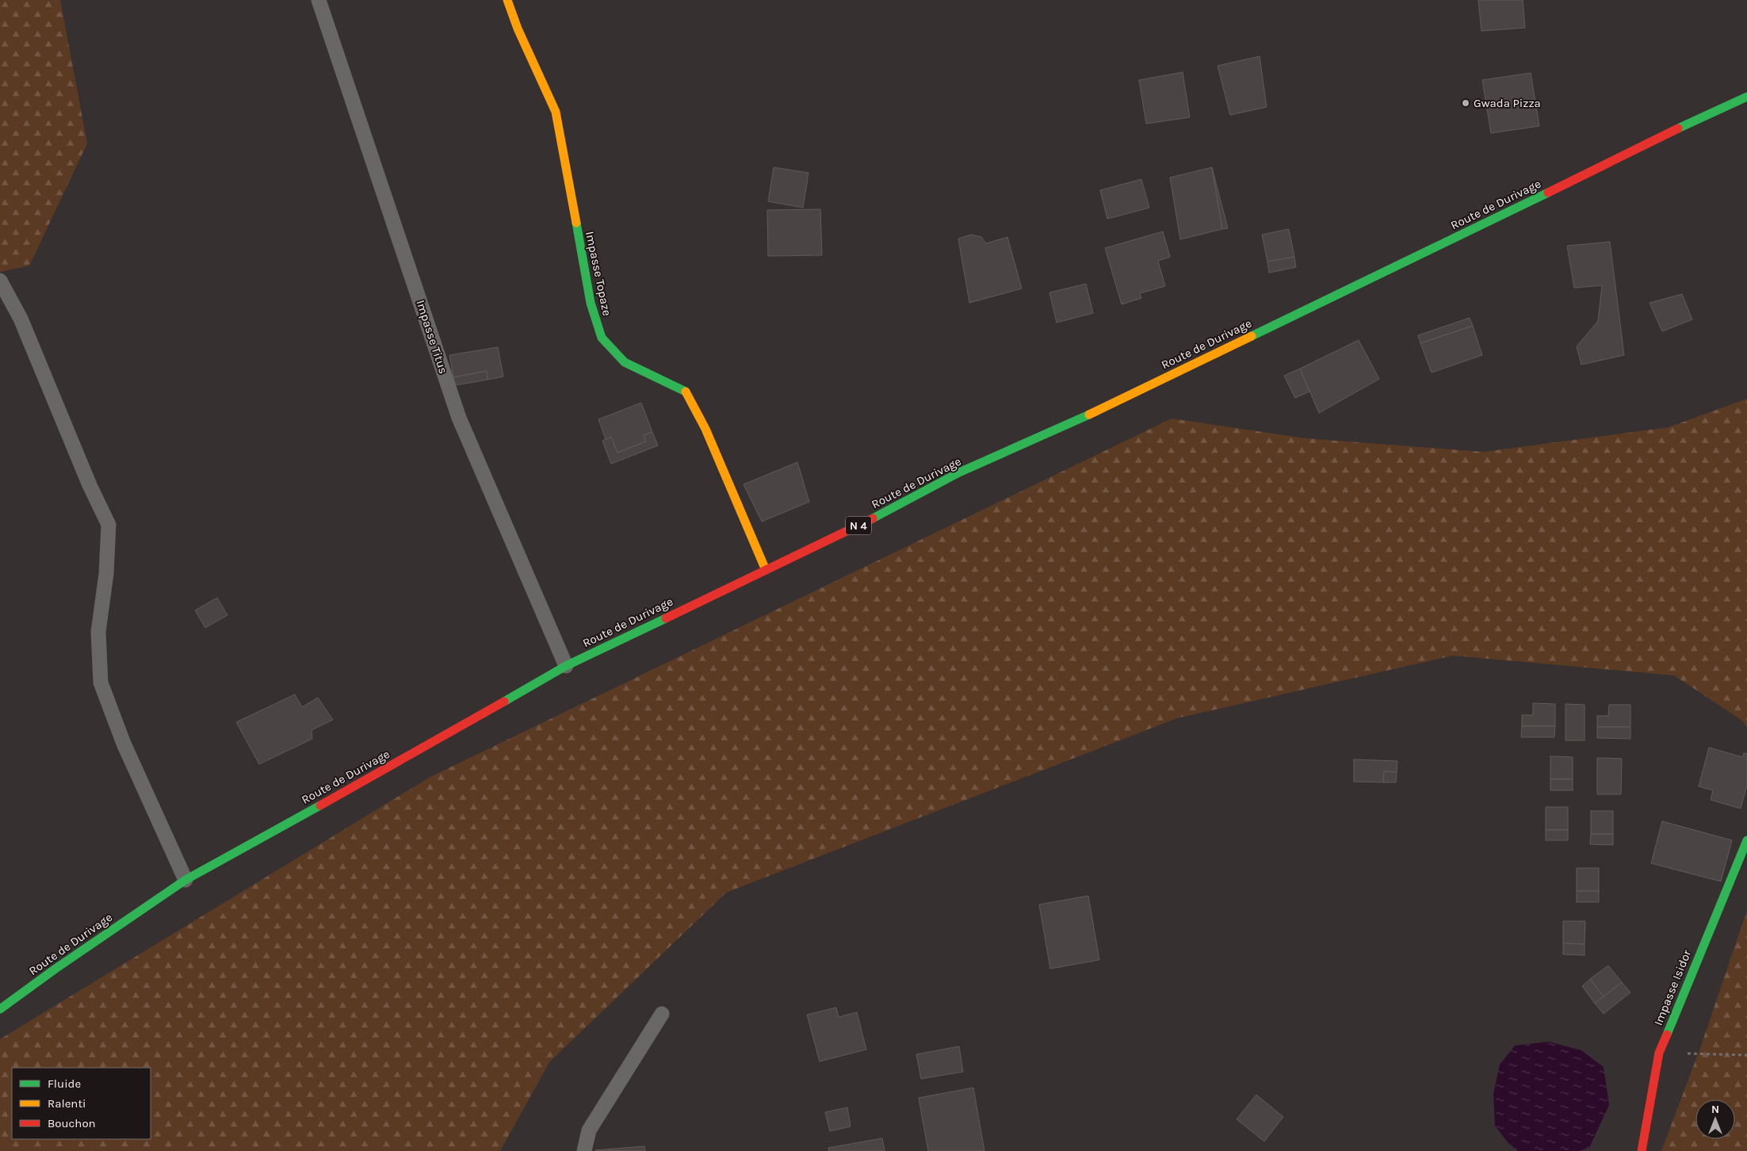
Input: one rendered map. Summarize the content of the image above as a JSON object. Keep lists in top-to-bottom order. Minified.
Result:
{"streets":{"main road":["Route de Durivage","Impasse Topaze","N 4","Impasse Isidor"],"lane":["Impasse Titus"]},"crossings":[["Route de Durivage","Impasse Topaze"],["Route de Durivage","Impasse Titus"]],"places":["Gwada Pizza"],"legend":["Fluide","Ralenti","Bouchon"],"north":"top"}
